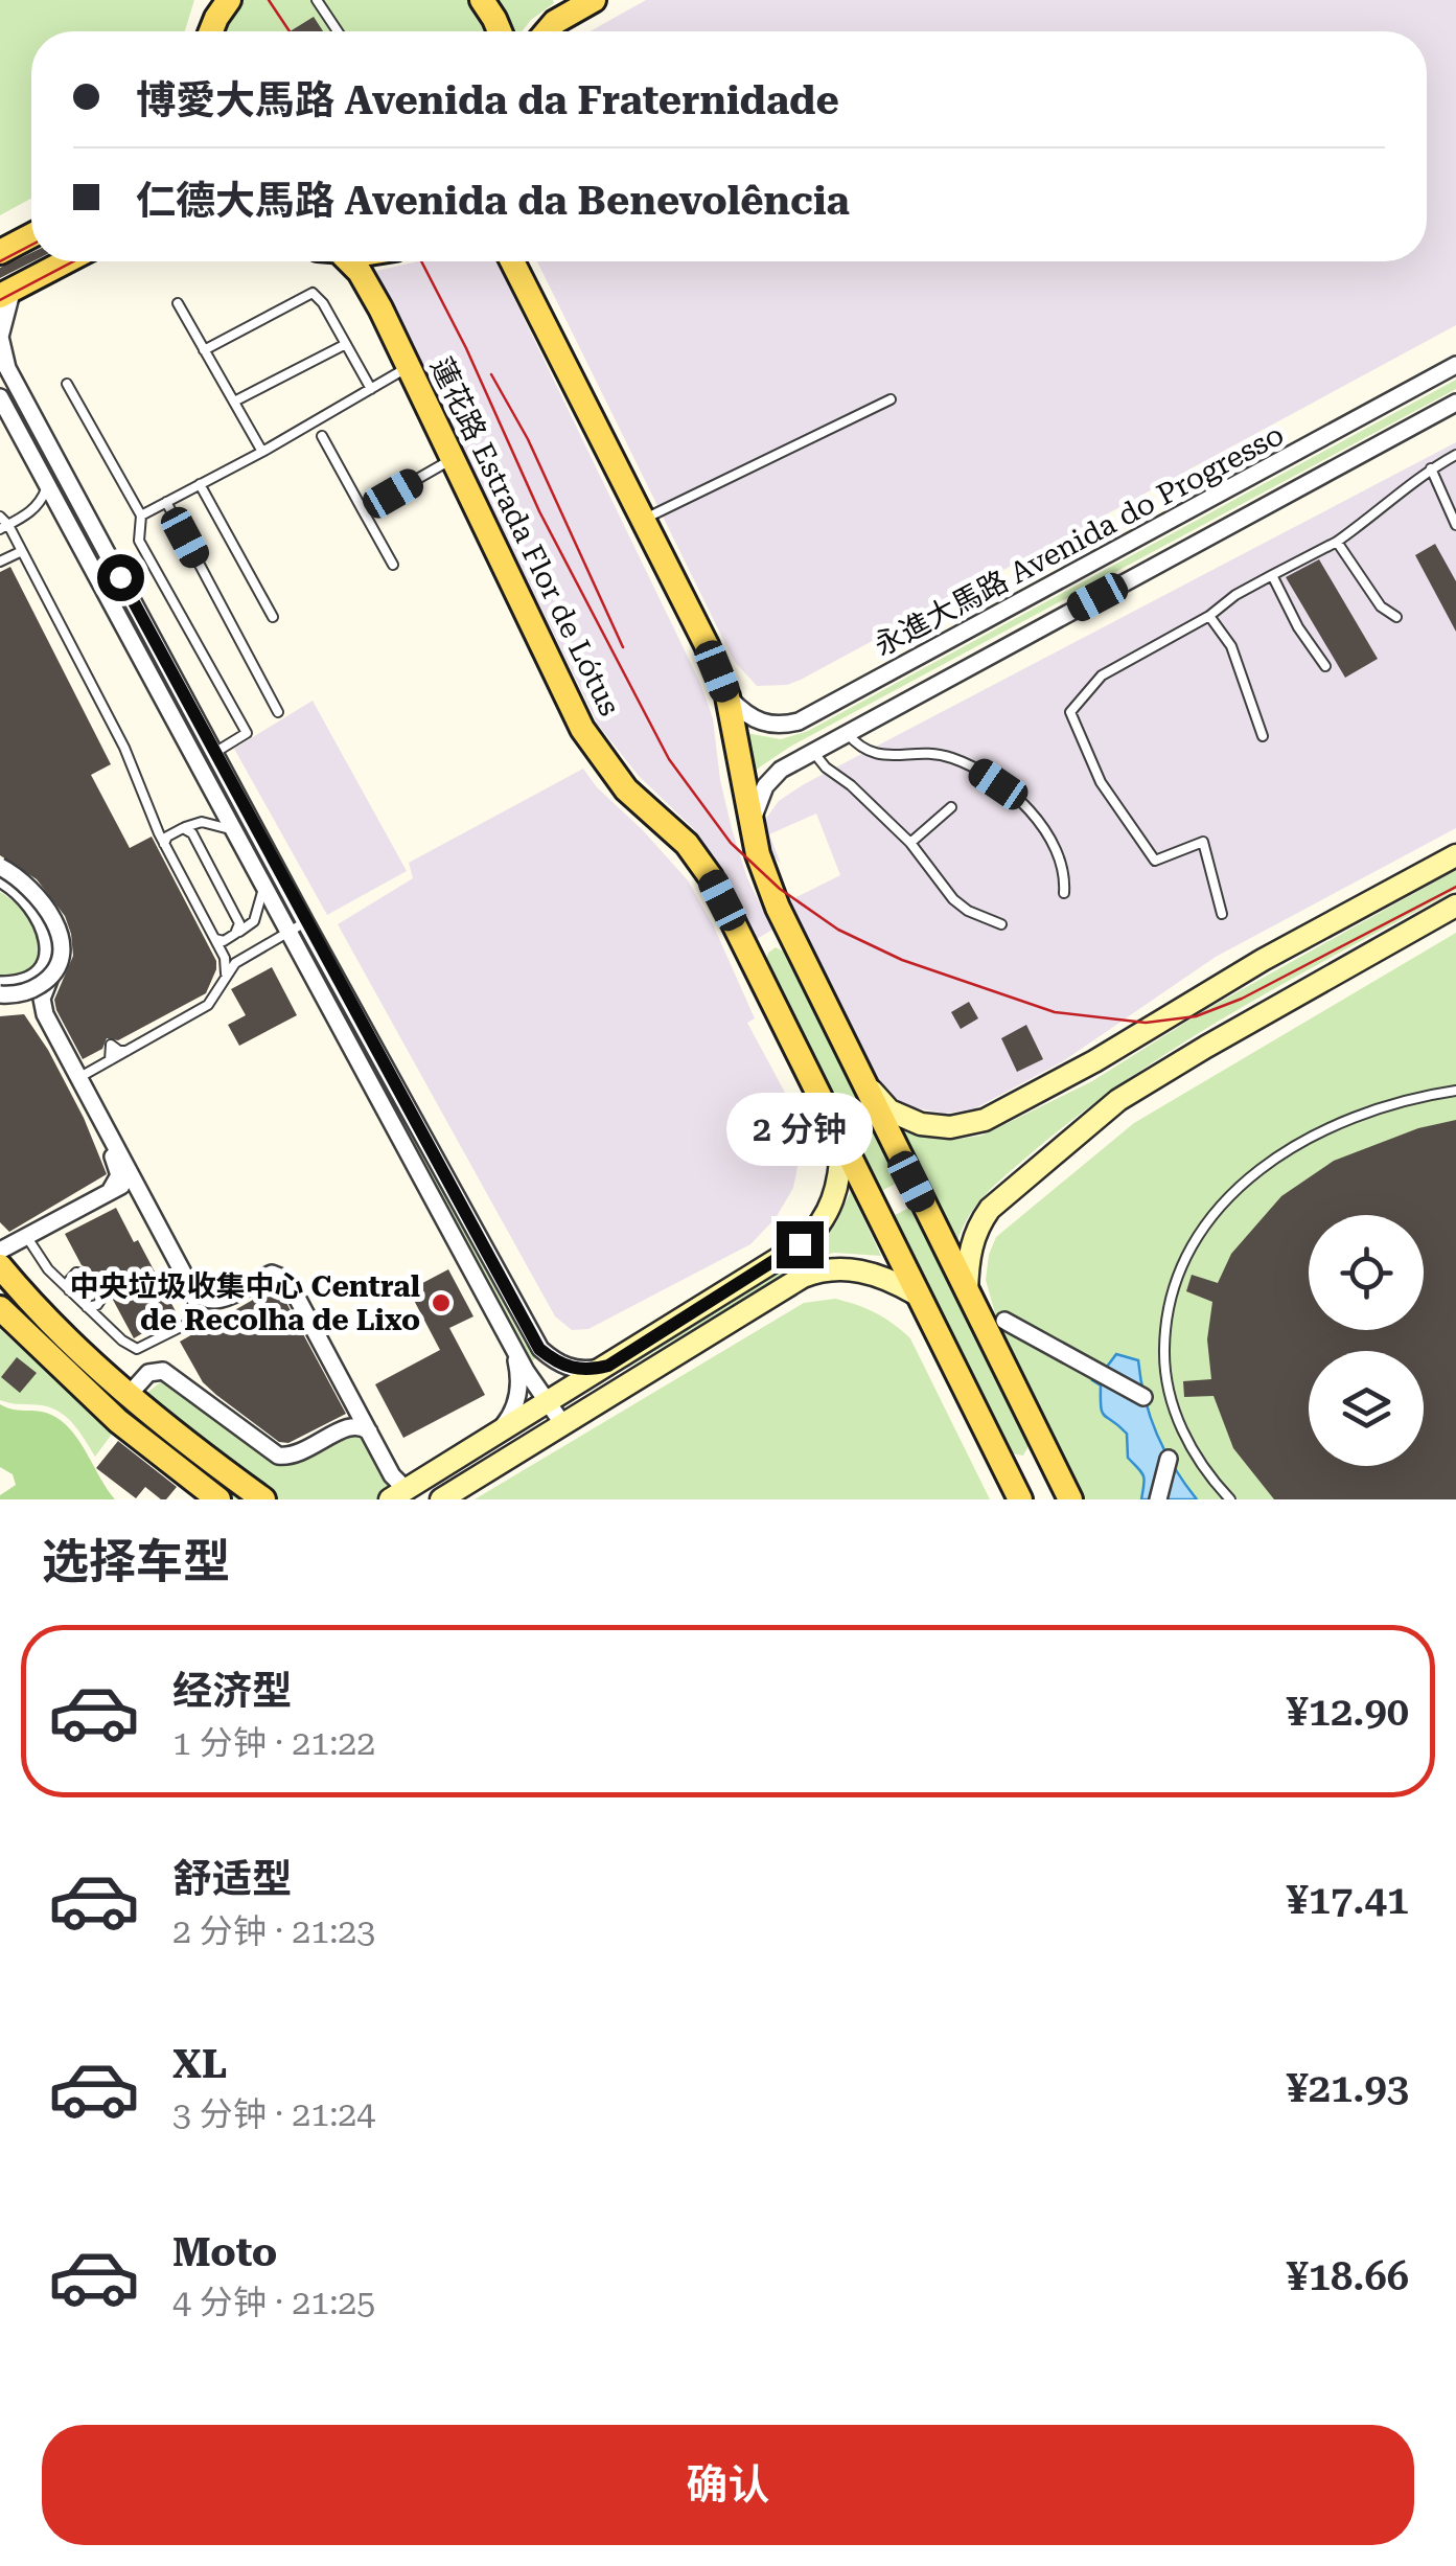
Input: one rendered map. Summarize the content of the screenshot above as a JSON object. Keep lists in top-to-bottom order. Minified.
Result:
{"streets":{"main road":["蓮花路 Estrada Flor de Lótus"],"street":["永進大馬路 Avenida do Progresso"]},"places":["中央垃圾收集中心 Central de Recolha de Lixo"],"page":{"banner":["博愛大馬路 Avenida da Fraternidade","仁德大馬路 Avenida da Benevolência"],"bubble":"2 分钟","heading":"选择车型","list":[{"name":"经济型","note":"1 分钟 · 21:22","value":"¥12.90"},{"name":"舒适型","note":"2 分钟 · 21:23","value":"¥17.41"},{"name":"XL","note":"3 分钟 · 21:24","value":"¥21.93"},{"name":"Moto","note":"4 分钟 · 21:25","value":"¥18.66"}],"buttons":"确认"}}
